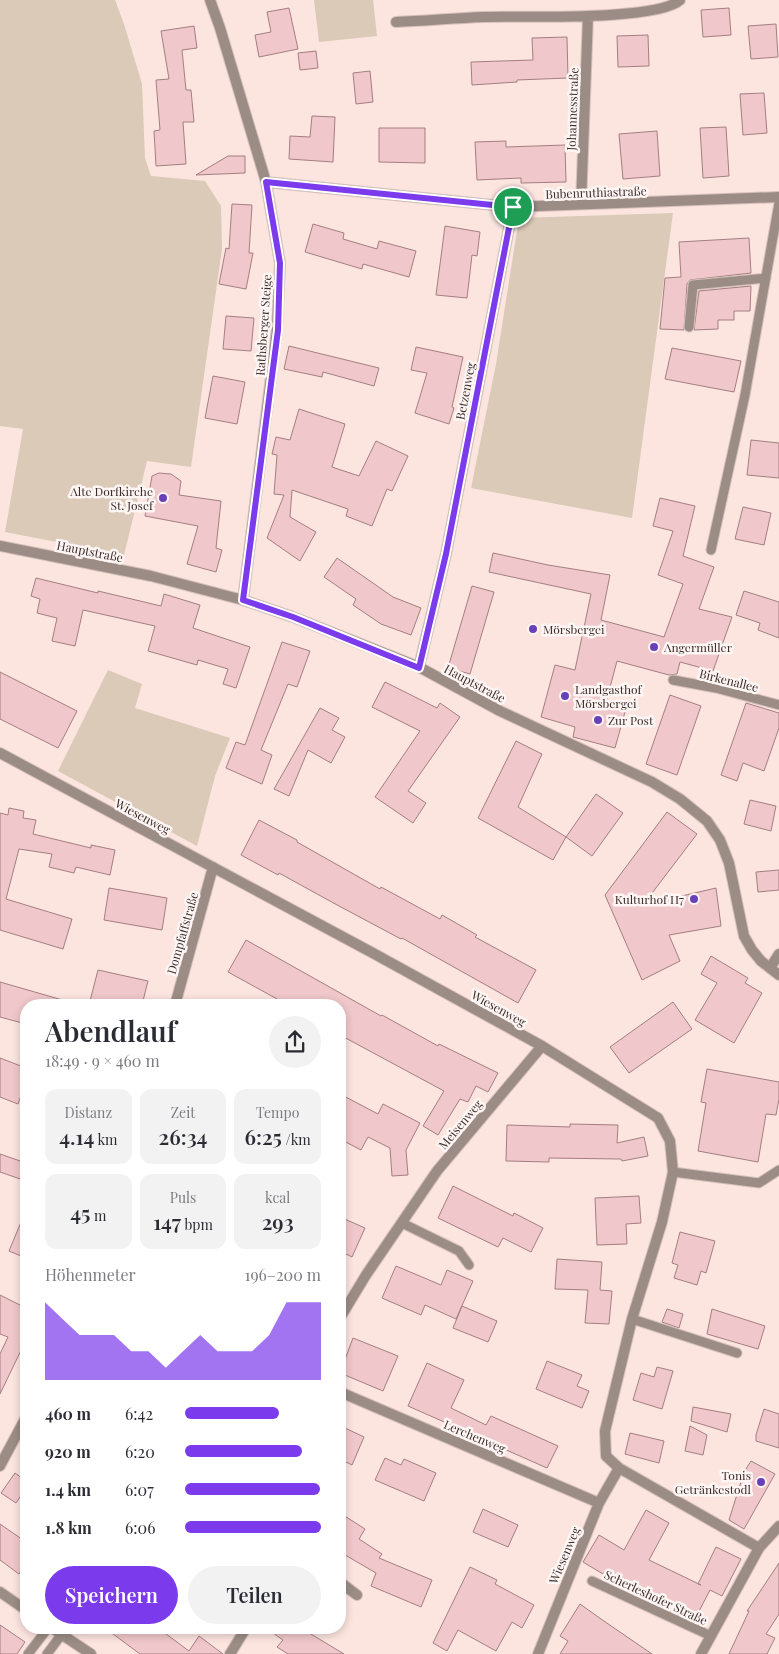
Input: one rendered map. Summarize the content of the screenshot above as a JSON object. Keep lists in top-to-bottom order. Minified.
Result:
{"streets":{"street":["Johannesstraße","Bubenruthiastraße","Rathsberger Steige","Betzenweg","Hauptstraße","Wiesenweg","Dompfaffstraße","Meisenweg","Lerchenweg","Scherleshofer Straße"],"lane":["Birkenallee"]},"crossings":[["Johannesstraße","Bubenruthiastraße"],["Bubenruthiastraße","Rathsberger Steige"],["Bubenruthiastraße","Betzenweg"],["Rathsberger Steige","Hauptstraße"],["Betzenweg","Hauptstraße"],["Wiesenweg","Dompfaffstraße"],["Wiesenweg","Meisenweg"],["Wiesenweg","Lerchenweg"],["Wiesenweg","Scherleshofer Straße"]],"places":["Alte Dorfkirche St. Josef","Mörsbergei","Angermüller","Landgasthof Mörsbergei","Zur Post","Kulturhof H7","Tonis Getränkestodl"],"page":{"heading":["Abendlauf","18:49 · 9 × 460 m"],"stats":[["Distanz","4.14 km"],["Zeit","26:34"],["Tempo","6:25 /km"],["45 m"],["Puls","147 bpm"],["kcal","293"]],"chart":["Höhenmeter","196–200 m"],"list":[{"name":"460 m","note":"6:42"},{"name":"920 m","note":"6:20"},{"name":"1.4 km","note":"6:07"},{"name":"1.8 km","note":"6:06"}],"buttons":["Speichern","Teilen"]}}
